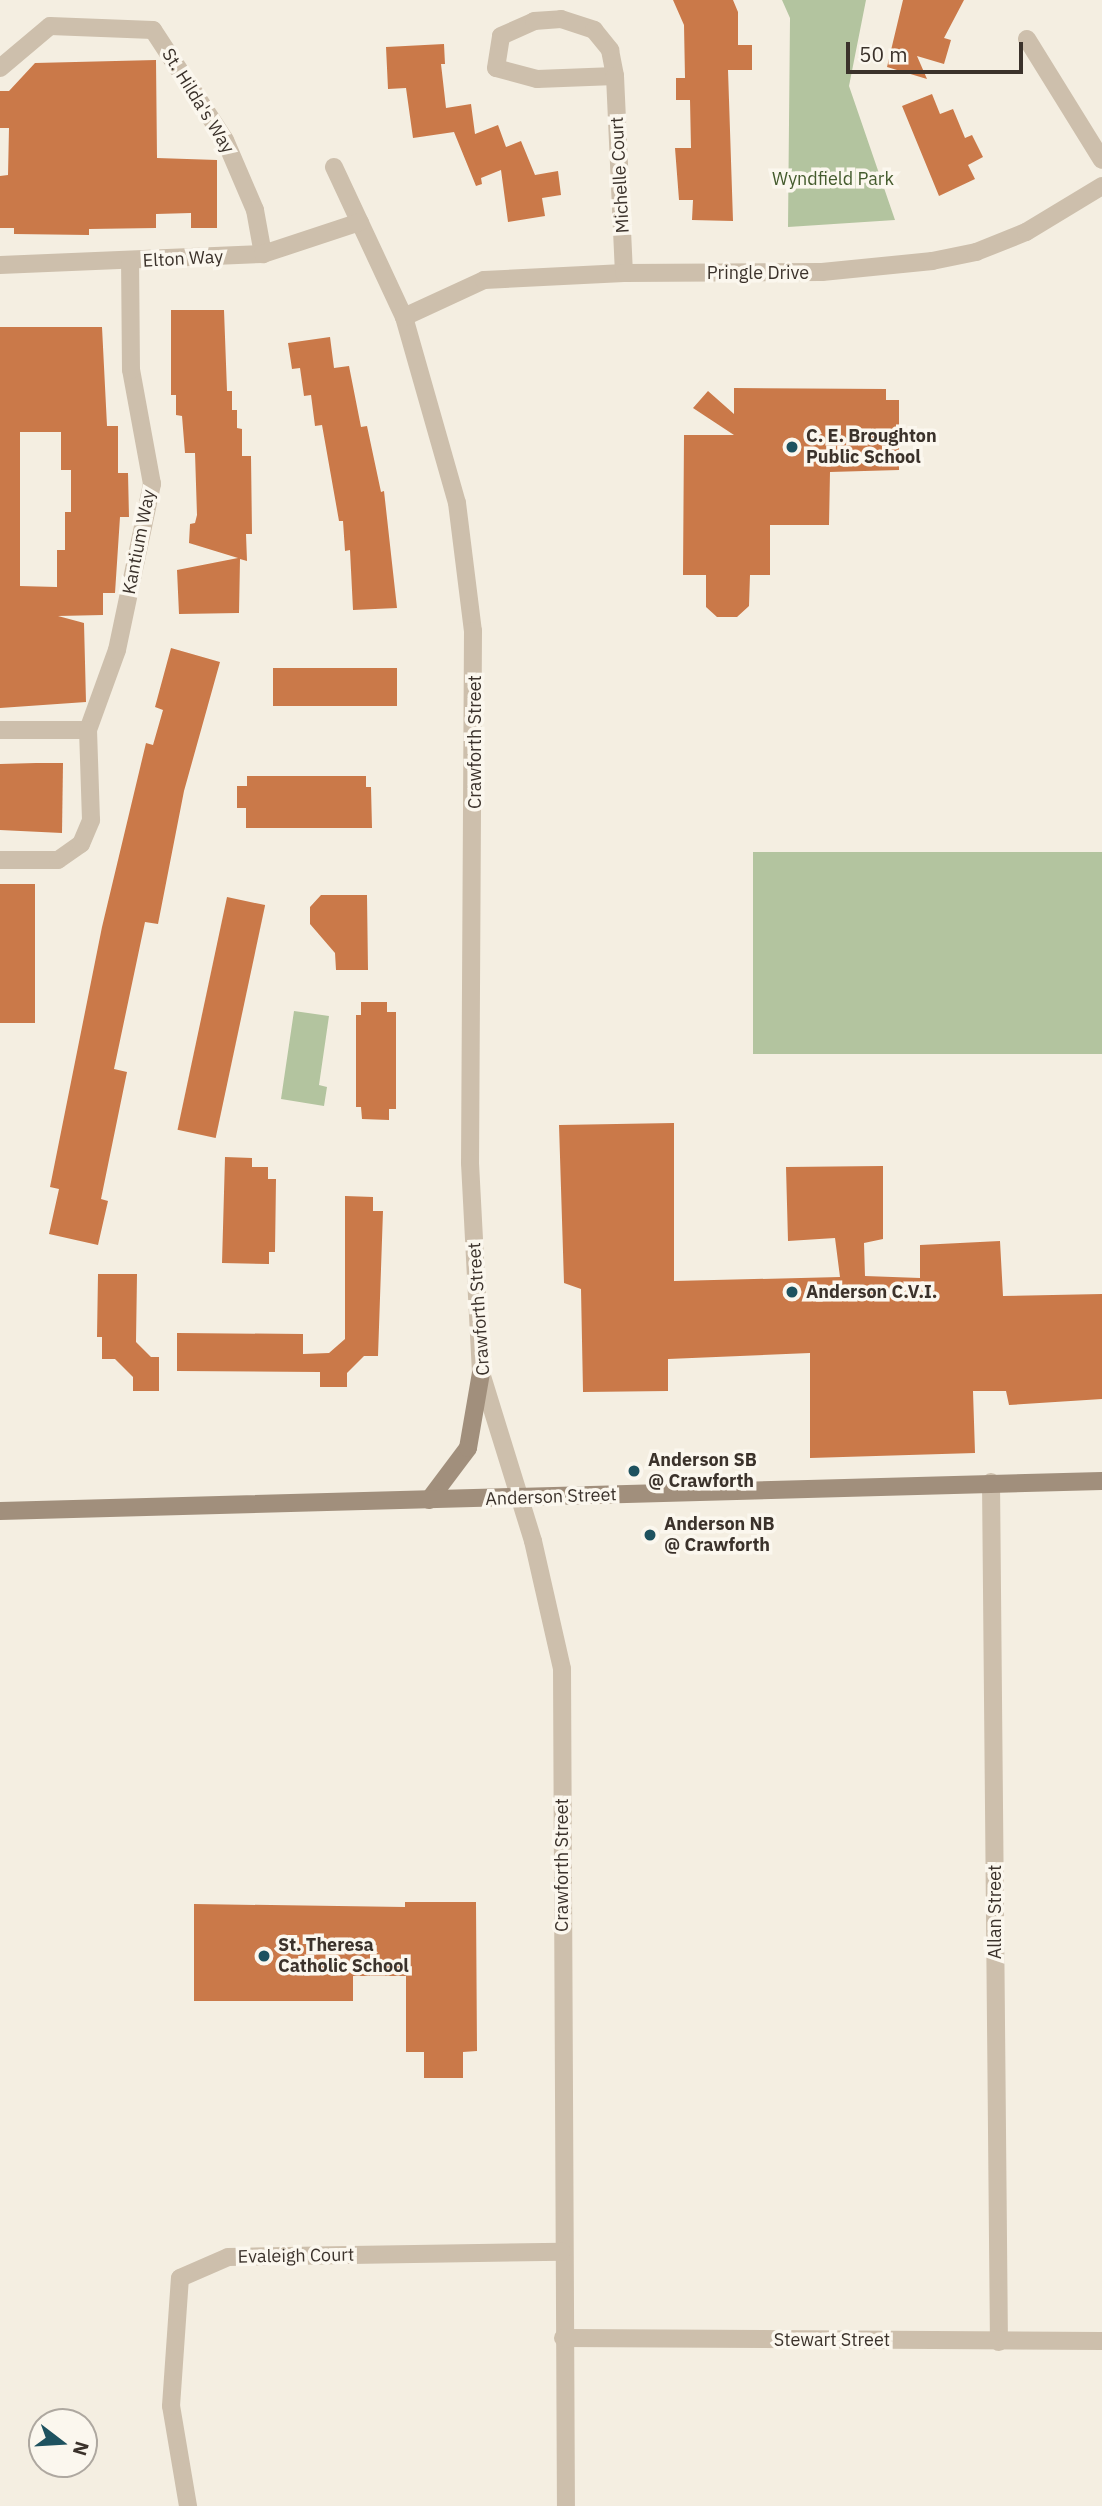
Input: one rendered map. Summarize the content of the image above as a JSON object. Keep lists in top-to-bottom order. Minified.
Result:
{"streets":{"main road":["Anderson Street"],"street":["St. Hilda's Way","Michelle Court","Elton Way","Pringle Drive","Kantium Way","Crawforth Street","Allan Street","Evaleigh Court","Stewart Street"]},"crossings":[["St. Hilda's Way","Elton Way"],["Michelle Court","Pringle Drive"],["Elton Way","Kantium Way"],["Elton Way","Crawforth Street"],["Pringle Drive","Crawforth Street"],["Crawforth Street","Anderson Street"],["Crawforth Street","Evaleigh Court"],["Crawforth Street","Stewart Street"],["Anderson Street","Allan Street"],["Allan Street","Stewart Street"]],"parks":["Wyndfield Park"],"places":["C. E. Broughton Public School","Anderson C.V.I.","Anderson SB @ Crawforth","Anderson NB @ Crawforth","St. Theresa Catholic School"],"scale_bar":"50 m","north":"right"}
